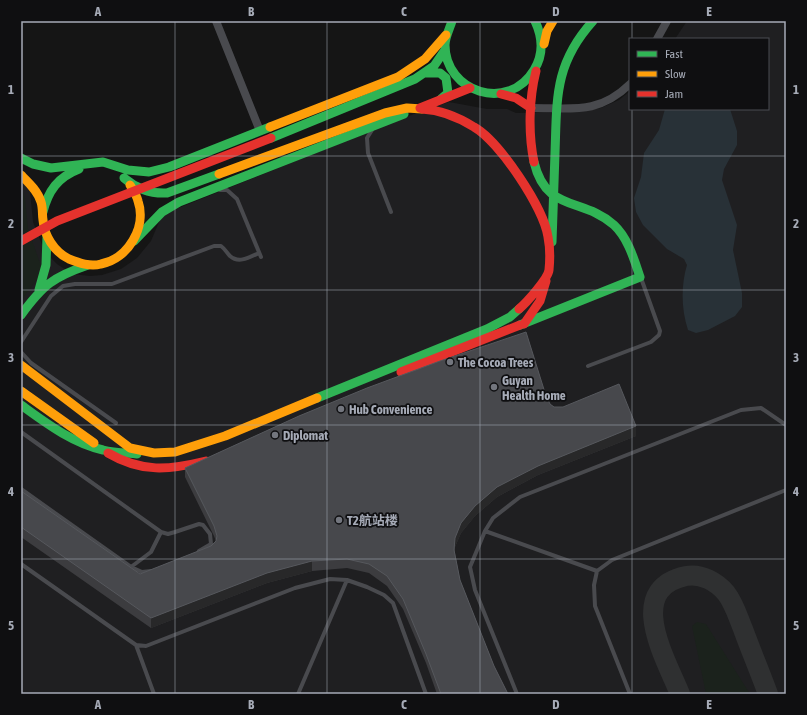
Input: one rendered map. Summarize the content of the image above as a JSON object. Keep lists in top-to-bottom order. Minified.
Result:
{"places":["The Cocoa Trees","Guyan Health Home","Hub Convenience","Diplomat","T2航站楼"],"legend":["Fast","Slow","Jam"],"grid":{"columns":["A","B","C","D","E"],"rows":["1","2","3","4","5"]}}
